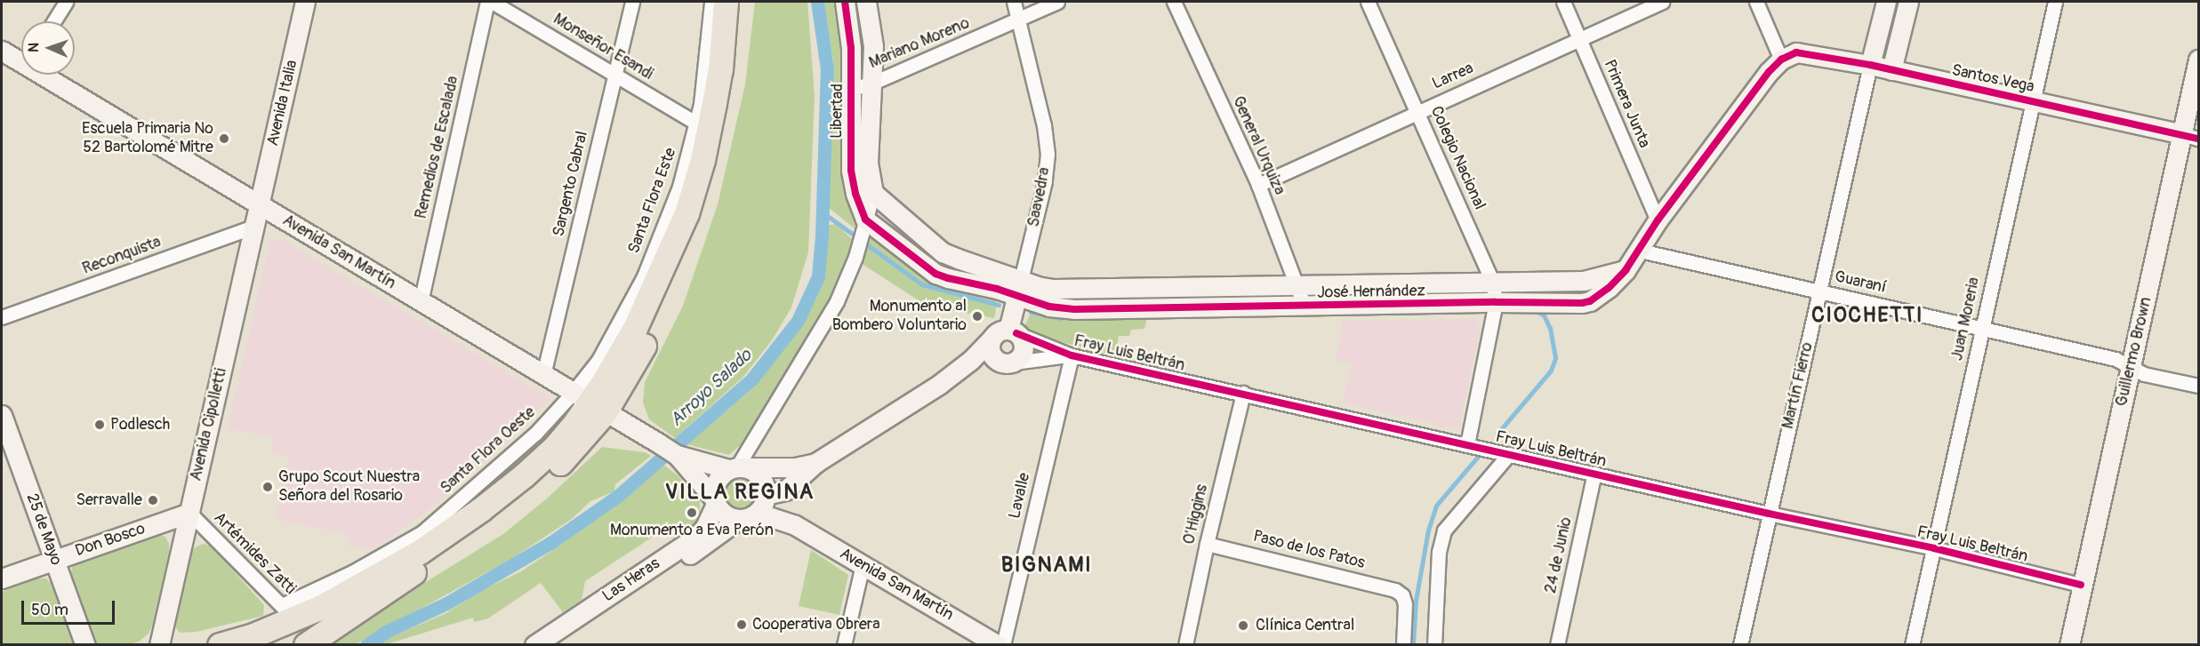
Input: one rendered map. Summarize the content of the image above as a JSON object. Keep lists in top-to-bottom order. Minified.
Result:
{"streets":{"street":["Mariano Moreno","Monseñor Esandi","Larrea","Santos Vega","Avenida Italia","Primera Junta","Libertad","General Urquiza","Remedios de Escalada","Colegio Nacional","Sargento Cabral","Saavedra","Santa Flora Este","Avenida San Martín","Reconquista","Guaraní","José Hernández","Juan Moreria","Guillermo Brown","Fray Luis Beltrán","Martín Fierro","Avenida Cipolletti","Lavalle","O'Higgins","25 de Mayo","Don Bosco","Paso de los Patos","Artémides Zatti","24 de Junio","Las Heras"]},"crossings":[["Mariano Moreno","Libertad"],["Mariano Moreno","Saavedra"],["Monseñor Esandi","Remedios de Escalada"],["Monseñor Esandi","Sargento Cabral"],["Monseñor Esandi","Santa Flora Este"],["Larrea","Primera Junta"],["Larrea","General Urquiza"],["Larrea","Colegio Nacional"],["Santos Vega","José Hernández"],["Santos Vega","Juan Moreria"],["Santos Vega","Guillermo Brown"],["Santos Vega","Martín Fierro"],["Avenida Italia","Avenida San Martín"],["Avenida Italia","Avenida Cipolletti"],["Primera Junta","José Hernández"],["Libertad","Avenida San Martín"],["Libertad","José Hernández"],["Libertad","Fray Luis Beltrán"],["Libertad","Las Heras"],["General Urquiza","José Hernández"],["Remedios de Escalada","Avenida San Martín"],["Colegio Nacional","José Hernández"],["Sargento Cabral","Avenida San Martín"],["Saavedra","José Hernández"],["Saavedra","Fray Luis Beltrán"],["Santa Flora Este","Avenida San Martín"],["Avenida San Martín","Fray Luis Beltrán"],["Avenida San Martín","Avenida Cipolletti"],["Avenida San Martín","Las Heras"],["Reconquista","Avenida Cipolletti"],["Guaraní","José Hernández"],["Guaraní","Juan Moreria"],["Guaraní","Guillermo Brown"],["Guaraní","Martín Fierro"],["Juan Moreria","Fray Luis Beltrán"],["Guillermo Brown","Fray Luis Beltrán"],["Fray Luis Beltrán","Martín Fierro"],["Fray Luis Beltrán","Lavalle"],["Fray Luis Beltrán","O'Higgins"],["Fray Luis Beltrán","24 de Junio"],["Fray Luis Beltrán","Las Heras"],["Avenida Cipolletti","Don Bosco"],["Avenida Cipolletti","Artémides Zatti"],["O'Higgins","Paso de los Patos"],["25 de Mayo","Don Bosco"],["Don Bosco","Artémides Zatti"]],"districts":["CIOCHETTI","VILLA REGINA","BIGNAMI"],"water":["Arroyo Salado"],"places":["Escuela Primaria Nº 52 Bartolomé Mitre","Monumento al Bombero Voluntario","Podlesch","Grupo Scout Nuestra Señora del Rosario","Serravalle","Monumento a Eva Perón","Cooperativa Obrera","Clínica Central"],"scale_bar":"50 m","north":"left"}
